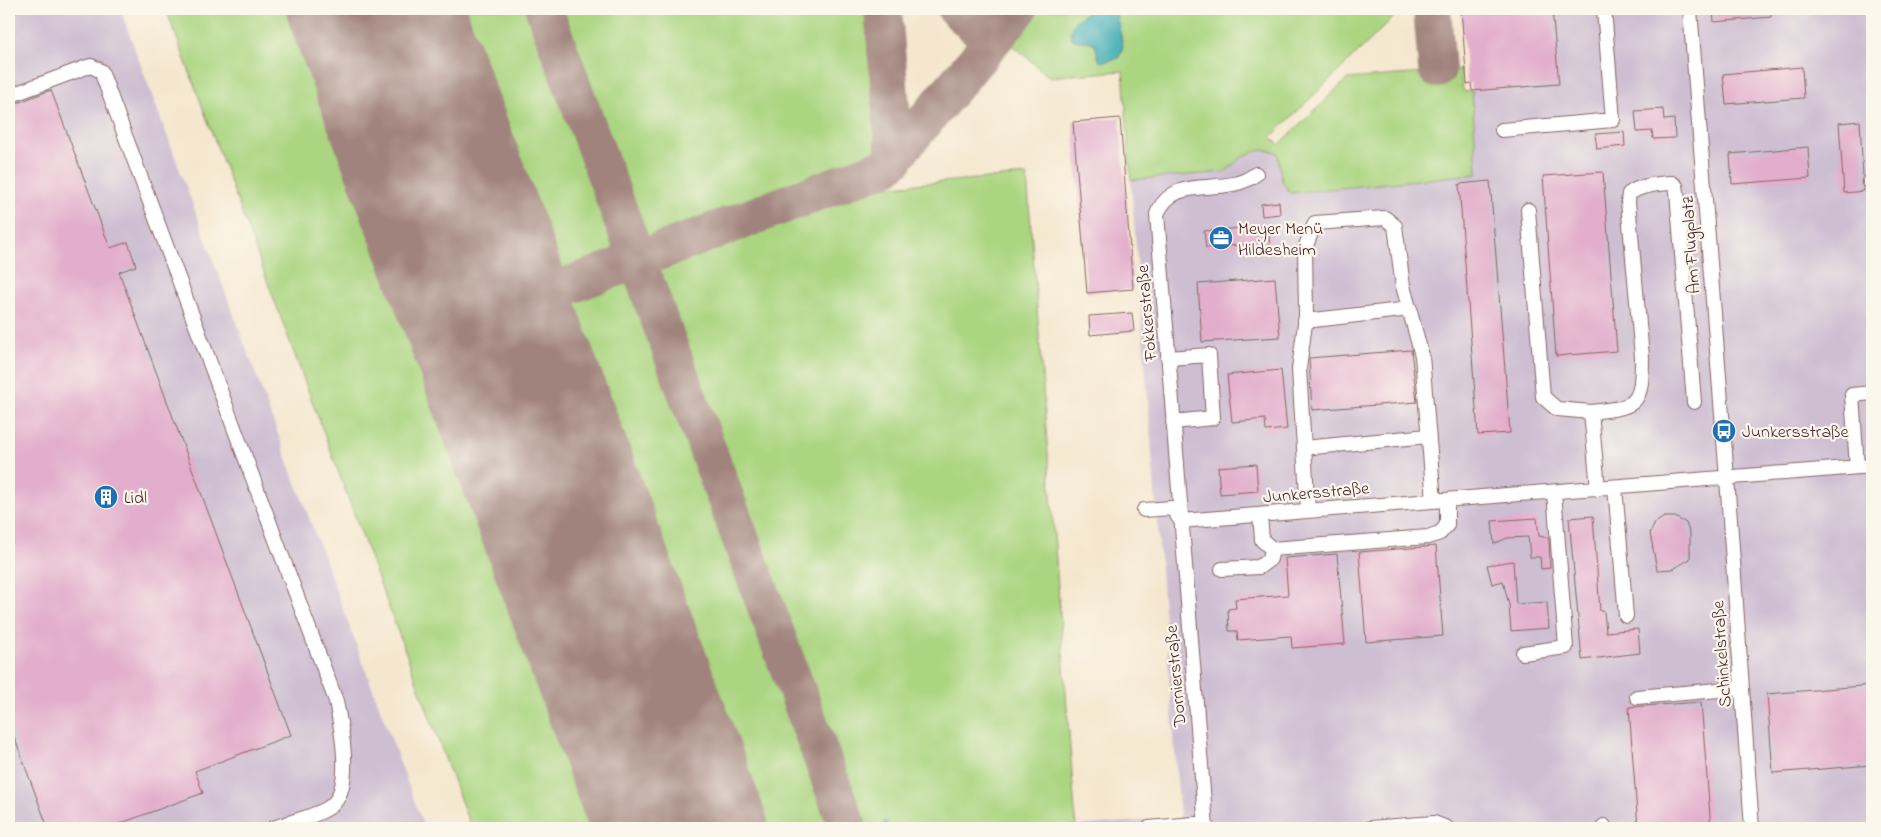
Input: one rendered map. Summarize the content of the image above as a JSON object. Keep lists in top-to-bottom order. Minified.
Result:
{"streets":{"street":["Am Flugplatz","Fokkerstraße","Junkersstraße","Schinkelstraße","Dornierstraße"]},"crossings":[["Am Flugplatz","Junkersstraße"],["Am Flugplatz","Schinkelstraße"],["Fokkerstraße","Junkersstraße"],["Fokkerstraße","Dornierstraße"],["Junkersstraße","Schinkelstraße"],["Junkersstraße","Dornierstraße"]],"places":{"office":["Meyer Menü Hildesheim"],"bus stop":["Junkersstraße"],"building":["Lidl"]}}
